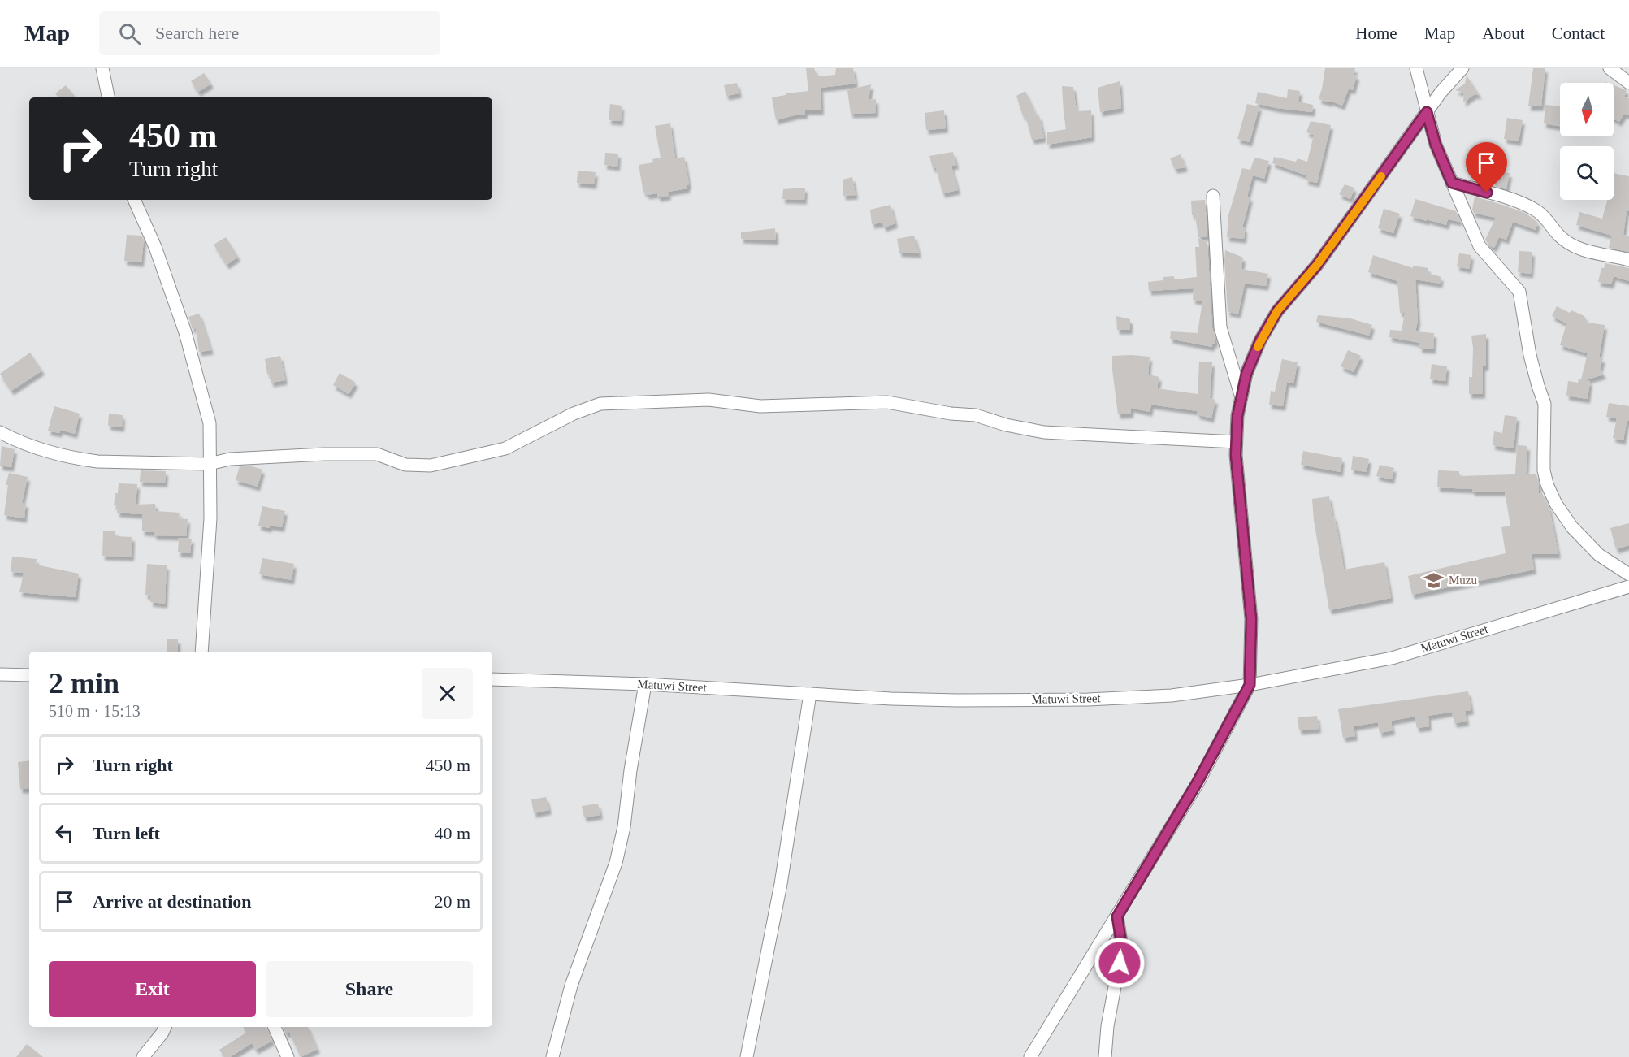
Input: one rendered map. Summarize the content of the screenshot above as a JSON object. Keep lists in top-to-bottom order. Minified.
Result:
{"streets":{"street":["Matuwi Street"]},"places":{"school or university":["Muzu"]},"north":"bottom","page":{"header":"Map","search":"Search here","nav":["Home","Map","About","Contact"],"turn":["450 m","Turn right"],"heading":["2 min","510 m · 15:13"],"list":[{"name":"Turn right","value":"450 m"},{"name":"Turn left","value":"40 m"},{"name":"Arrive at destination","value":"20 m"}],"buttons":["Exit","Share"]}}
